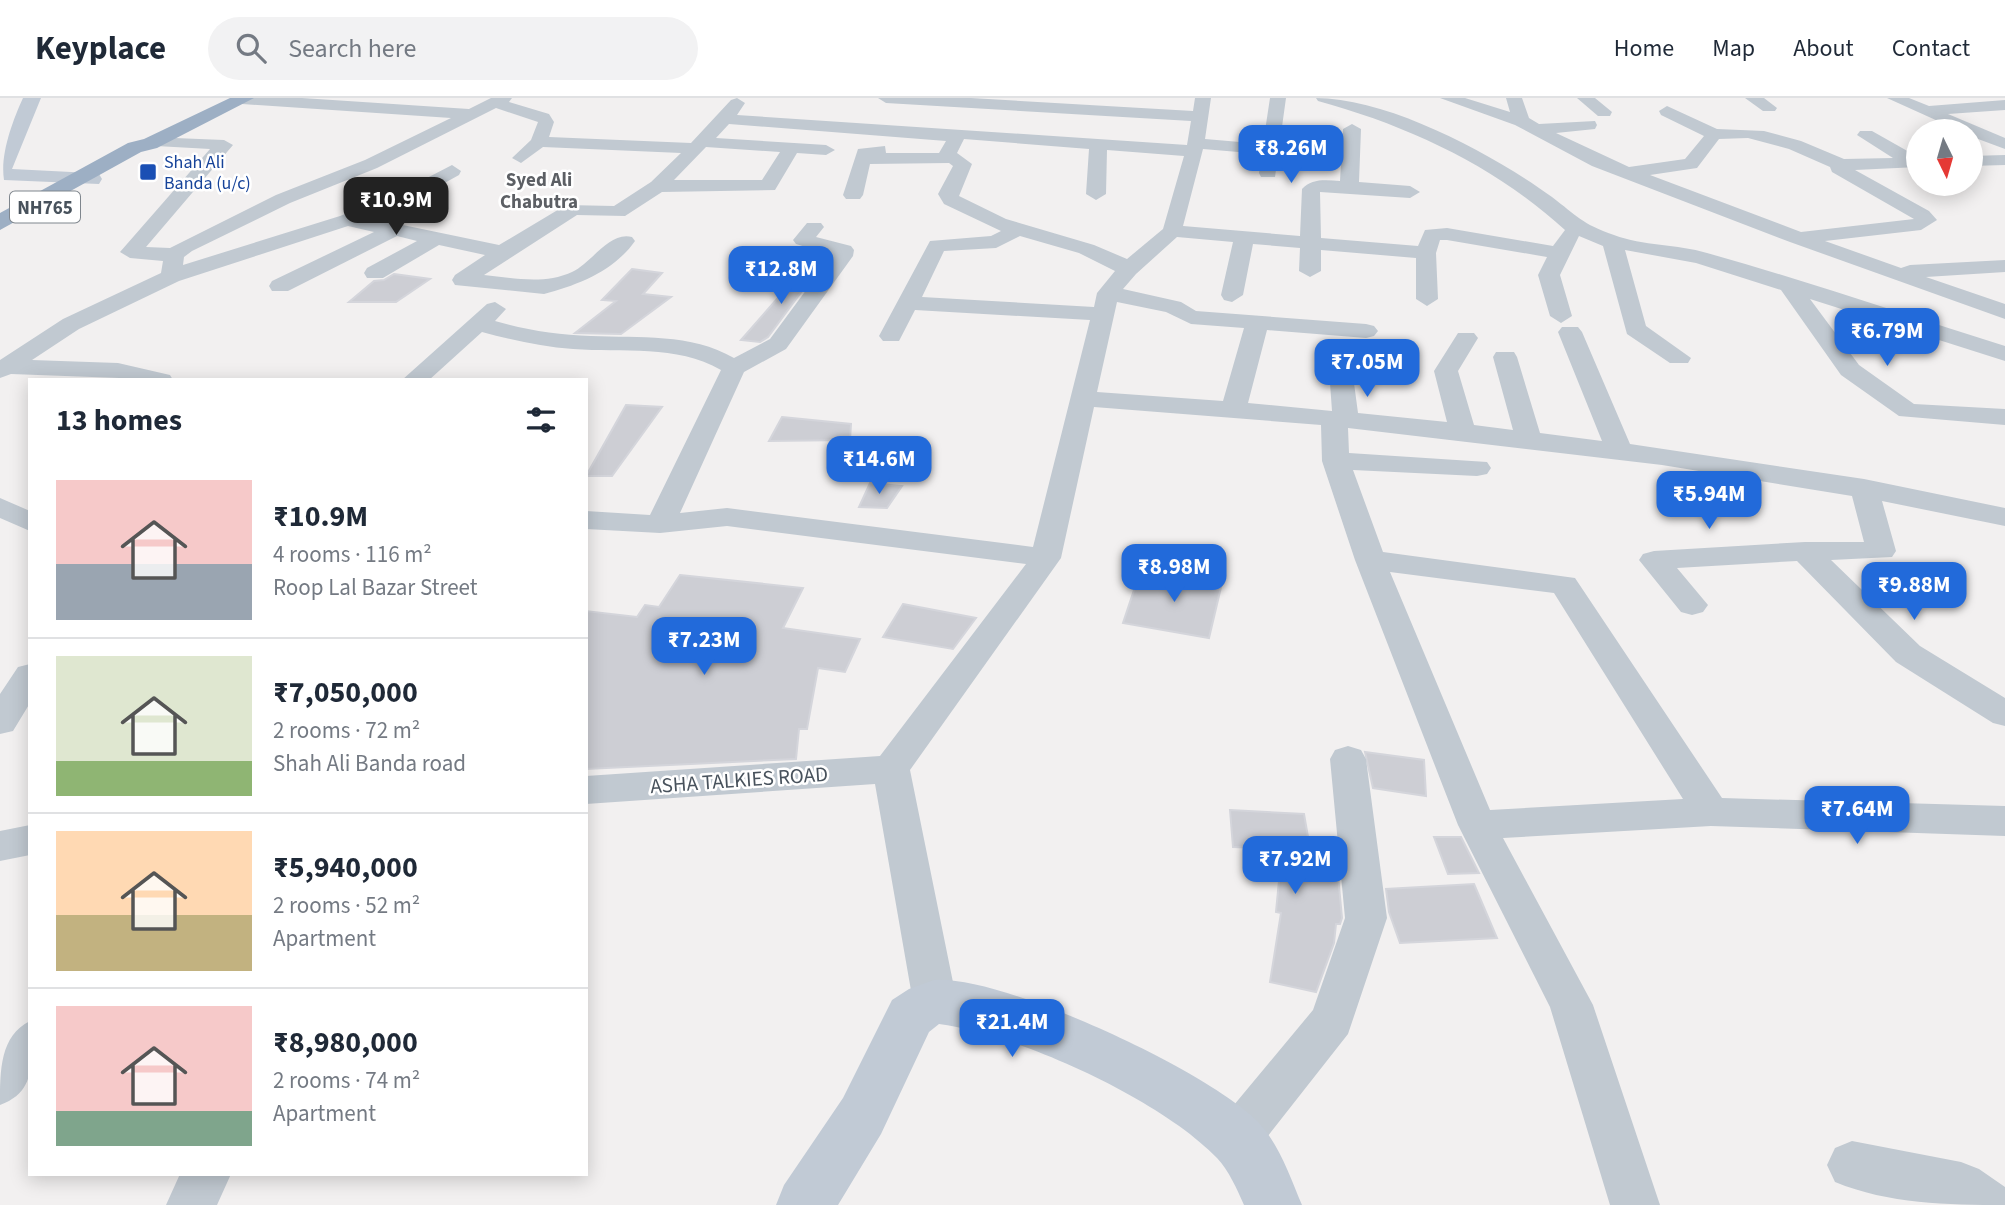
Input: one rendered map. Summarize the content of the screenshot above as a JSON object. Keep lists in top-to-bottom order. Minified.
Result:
{"streets":{"highway":["NH765"],"street":["ASHA TALKIES ROAD"]},"districts":["Syed Ali Chabutra"],"places":{"transit":["Shah Ali Banda (u/c)"]},"north":"bottom","page":{"header":"Keyplace","search":"Search here","nav":["Home","Map","About","Contact"],"price":["₹8.26M","₹10.9M","₹12.8M","₹6.79M","₹7.05M","₹14.6M","₹5.94M","₹8.98M","₹9.88M","₹7.23M","₹7.64M","₹7.92M","₹21.4M"],"heading":"13 homes","list":[{"name":"₹10.9M","note":"4 rooms · 116 m² · Roop Lal Bazar Street"},{"name":"₹7,050,000","note":"2 rooms · 72 m² · Shah Ali Banda road"},{"name":"₹5,940,000","note":"2 rooms · 52 m² · Apartment"},{"name":"₹8,980,000","note":"2 rooms · 74 m² · Apartment"}]}}
